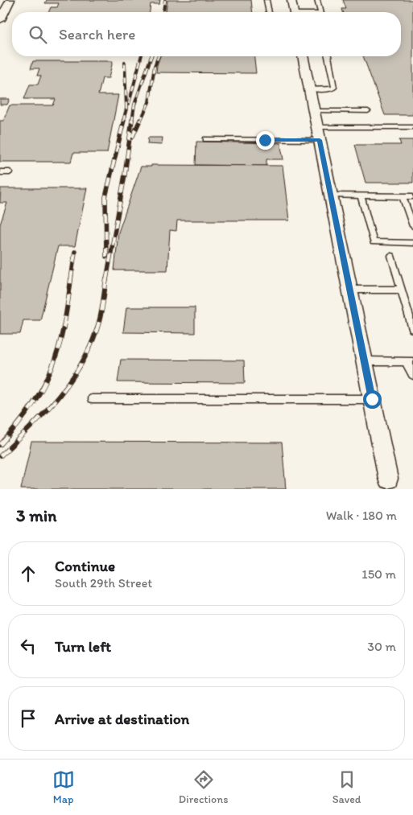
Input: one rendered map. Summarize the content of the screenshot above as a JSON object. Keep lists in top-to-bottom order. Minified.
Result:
{"page":{"search":"Search here","heading":["3 min","Walk · 180 m"],"list":[["Continue","South 29th Street","150 m"],["Turn left","30 m"],"Arrive at destination"],"nav":["Map","Directions","Saved"]}}
